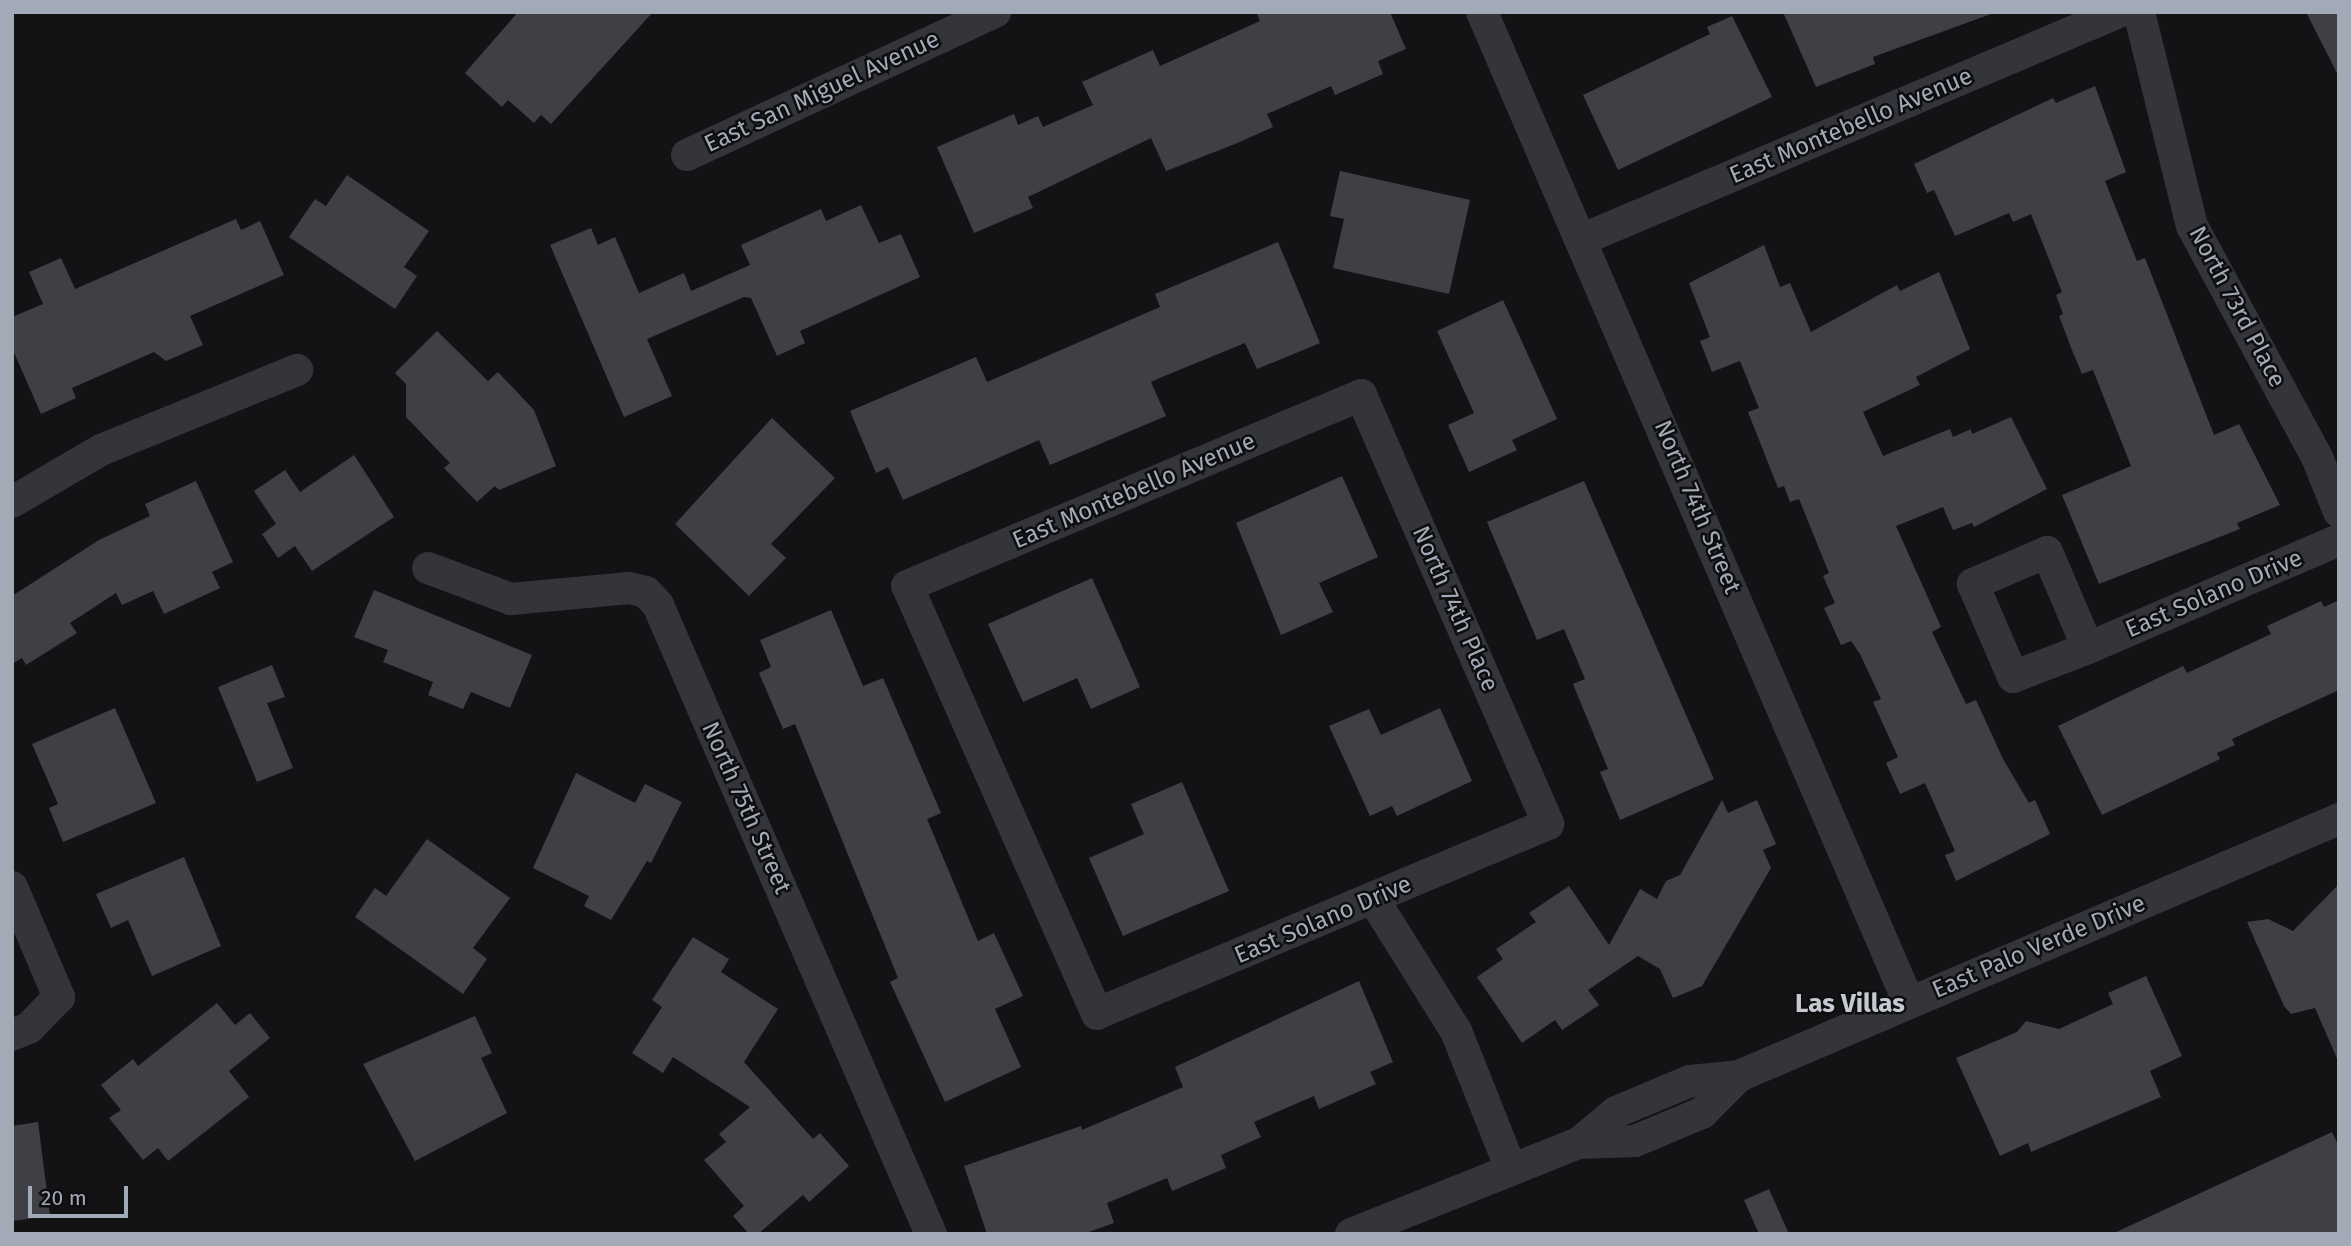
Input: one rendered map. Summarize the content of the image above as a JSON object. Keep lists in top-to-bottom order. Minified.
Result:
{"streets":{"street":["East San Miguel Avenue","East Montebello Avenue","North 73rd Place","North 74th Street","East Solano Drive","North 74th Place","North 75th Street","East Palo Verde Drive"]},"crossings":[["East Montebello Avenue","North 74th Street"],["East Montebello Avenue","East Solano Drive"],["East Montebello Avenue","North 74th Place"],["North 74th Street","East Palo Verde Drive"],["East Solano Drive","North 74th Place"]],"districts":["Las Villas"],"scale_bar":"20 m"}
